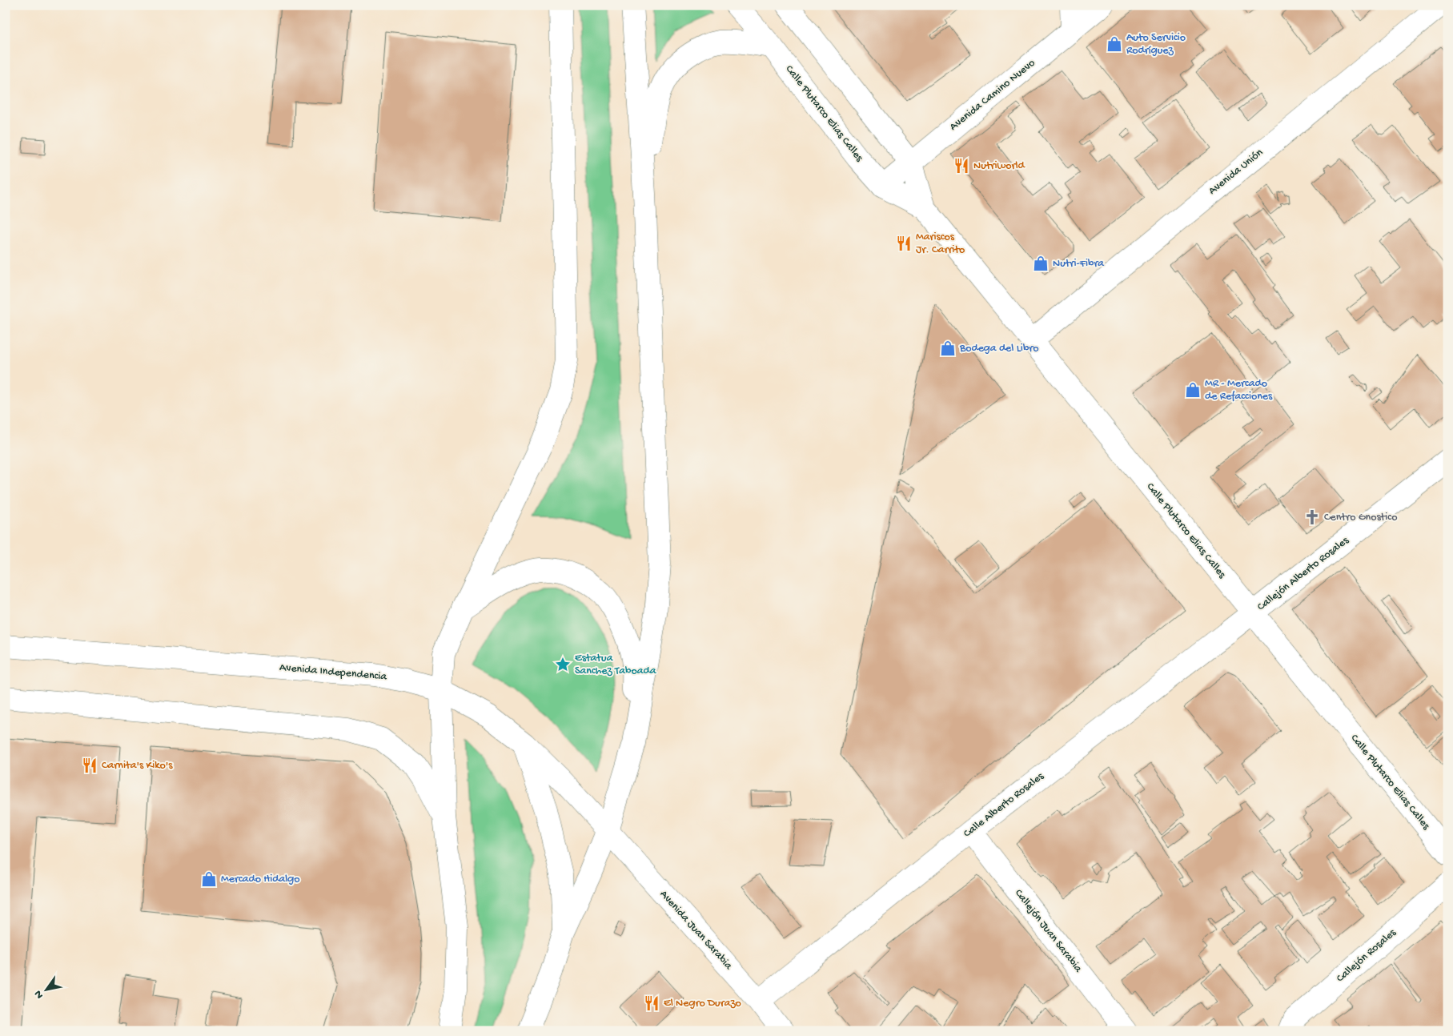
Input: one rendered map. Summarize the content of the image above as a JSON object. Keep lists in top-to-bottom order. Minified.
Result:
{"streets":{"main road":["Avenida Camino Nuevo","Calle Plutarco Elias Calles","Avenida Unión","Callejón Alberto Rosales","Avenida Independencia","Calle Alberto Rosales","Avenida Juan Sarabia","Callejón Juan Sarabia","Callejón Rosales"]},"crossings":[["Avenida Camino Nuevo","Calle Plutarco Elias Calles"],["Calle Plutarco Elias Calles","Avenida Unión"],["Calle Plutarco Elias Calles","Callejón Alberto Rosales"],["Calle Plutarco Elias Calles","Calle Alberto Rosales"],["Callejón Alberto Rosales","Calle Alberto Rosales"],["Avenida Independencia","Avenida Juan Sarabia"],["Calle Alberto Rosales","Avenida Juan Sarabia"],["Calle Alberto Rosales","Callejón Juan Sarabia"]],"places":{"shop":["Auto Servicio Rodríguez","Nutri-Fibra","Bodega del Libro","MR - Mercado de Refacciones","Mercado Hidalgo"],"restaurant":["Nutriworld","Mariscos Jr. Carrito","Carnita's Kiko's","El Negro Durazo"],"church":["Centro Gnostico"],"place":["Estatua Sanchez Taboada"]},"north":"bottom left"}
